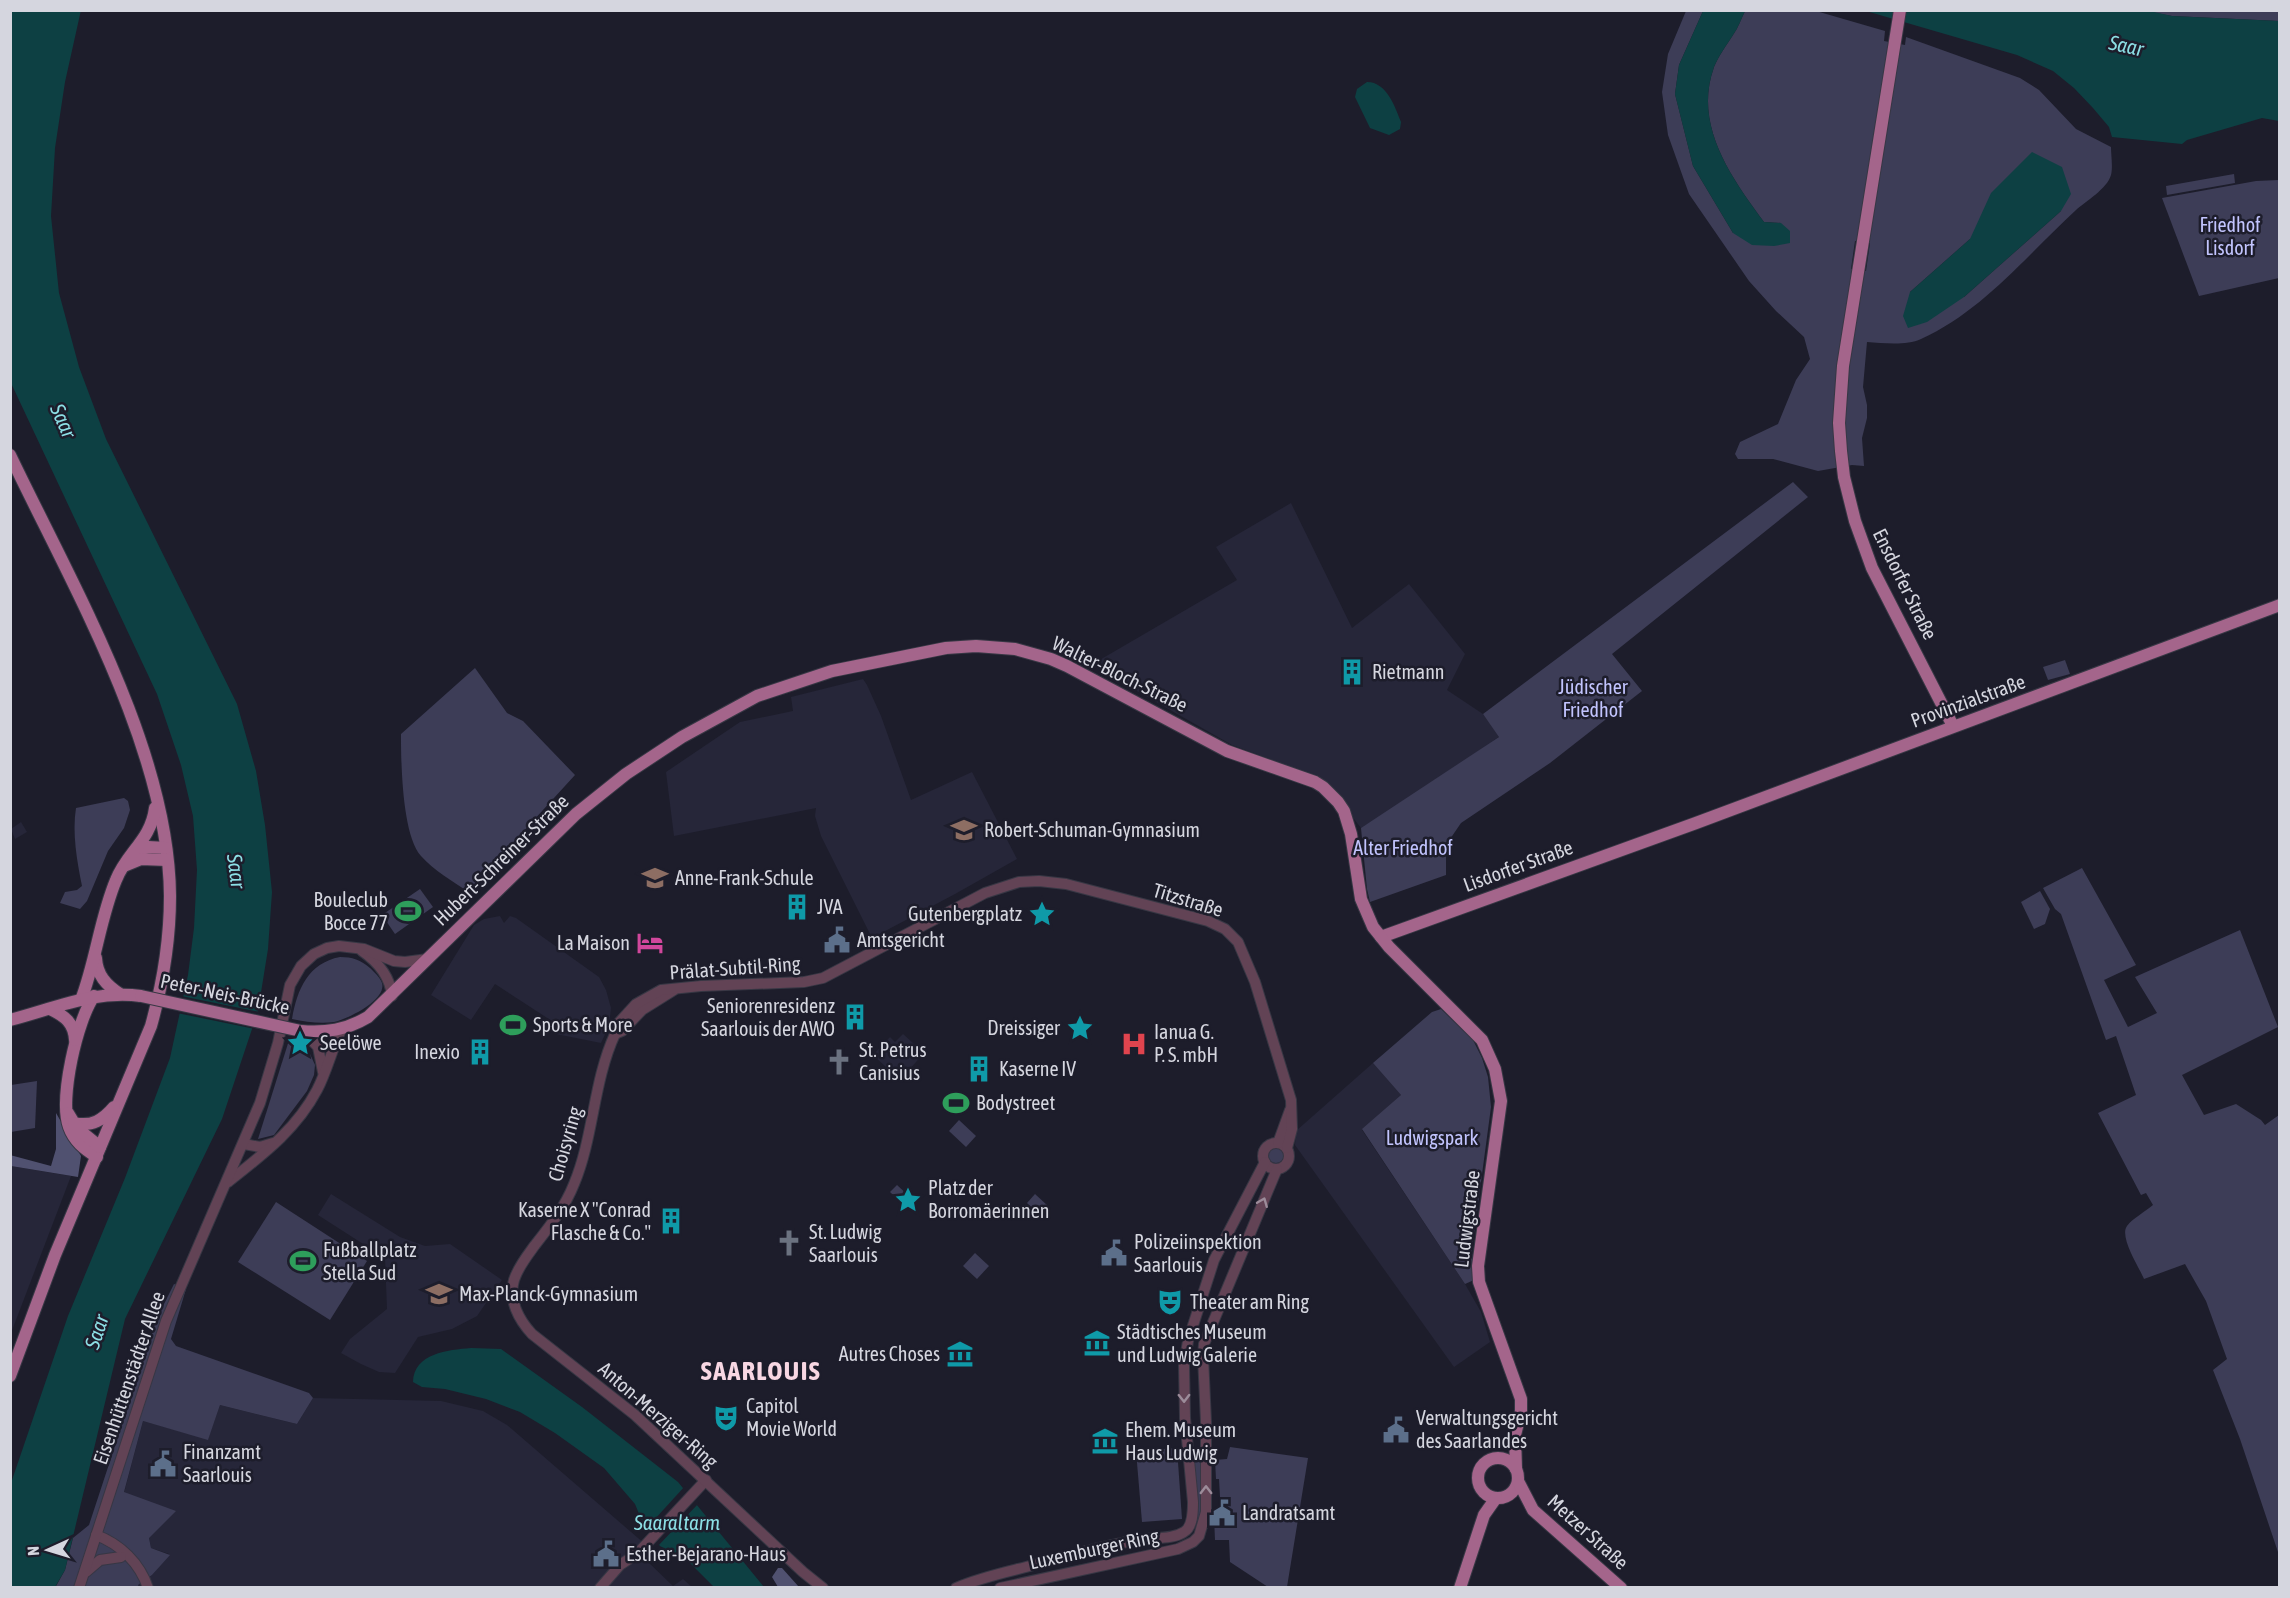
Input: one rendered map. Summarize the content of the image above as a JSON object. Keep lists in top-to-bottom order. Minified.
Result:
{"streets":{"main road":["Ensdorfer Straße","Walter-Bloch-Straße","Provinzialstraße","Hubert-Schreiner-Straße","Lisdorfer Straße","Peter-Neis-Brücke","Ludwigstraße","Metzer Straße"],"street":["Titzstraße","Prälat-Subtil-Ring","Choisyring","Eisenhüttenstädter Allee","Anton-Merziger-Ring","Luxemburger Ring"]},"crossings":[["Ensdorfer Straße","Provinzialstraße"],["Walter-Bloch-Straße","Hubert-Schreiner-Straße"],["Walter-Bloch-Straße","Lisdorfer Straße"],["Walter-Bloch-Straße","Ludwigstraße"],["Provinzialstraße","Lisdorfer Straße"],["Hubert-Schreiner-Straße","Peter-Neis-Brücke"],["Hubert-Schreiner-Straße","Eisenhüttenstädter Allee"],["Lisdorfer Straße","Ludwigstraße"],["Titzstraße","Prälat-Subtil-Ring"],["Titzstraße","Luxemburger Ring"],["Prälat-Subtil-Ring","Choisyring"],["Choisyring","Anton-Merziger-Ring"],["Ludwigstraße","Metzer Straße"]],"districts":["SAARLOUIS"],"water":["Saar","Saaraltarm"],"parks":["Friedhof Lisdorf","Jüdischer Friedhof","Alter Friedhof","Ludwigspark"],"places":{"building":["Rietmann","JVA","Seniorenresidenz Saarlouis der AWO","Inexio","Kaserne IV","Kaserne X \"Conrad Flasche & Co.\""],"school or university":["Robert-Schuman-Gymnasium","Anne-Frank-Schule","Max-Planck-Gymnasium"],"sports":["Bouleclub Bocce 77","Sports & More","Bodystreet","Fußballplatz Stella Sud"],"place":["Gutenbergplatz","Dreissiger","Seelöwe","Platz der Borromäerinnen"],"public building":["Amtsgericht","Polizeiinspektion Saarlouis","Verwaltungsgericht des Saarlandes","Finanzamt Saarlouis","Landratsamt","Esther-Bejarano-Haus"],"hotel":["La Maison"],"hospital":["Ianua G. P. S. mbH"],"church":["St. Petrus Canisius","St. Ludwig Saarlouis"],"theatre":["Theater am Ring","Capitol Movie World"],"museum":["Städtisches Museum und Ludwig Galerie","Autres Choses","Ehem. Museum Haus Ludwig"]},"north":"left"}
